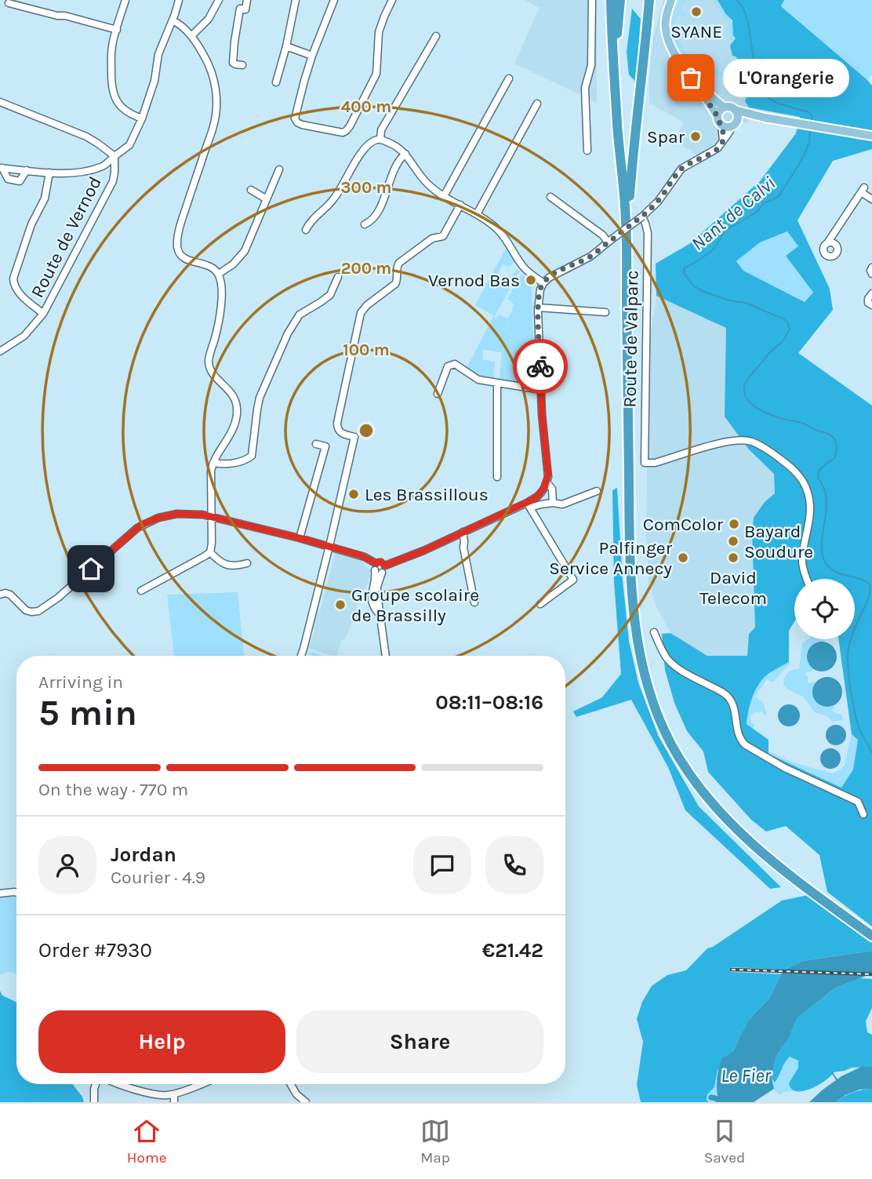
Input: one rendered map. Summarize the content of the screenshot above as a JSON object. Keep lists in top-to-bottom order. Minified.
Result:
{"streets":{"street":["Route de Vernod","Route de Valparc"]},"water":["Nant de Calvi","Le Fier"],"places":["SYANE","L'Orangerie","Spar","Vernod Bas","Les Brassillous","ComColor","Bayard Soudure","Palfinger Service Annecy","David Telecom","Groupe scolaire de Brassilly"],"page":{"bubble":"L'Orangerie","heading":["5 min","Arriving in","08:11–08:16"],"panel":["Jordan","Courier · 4.9","Order #7930","€21.42"],"bar":"On the way · 770 m","buttons":["Help","Share"],"tabs":["Home","Map","Saved"]},"rings":["400 m","300 m","200 m","100 m"]}
